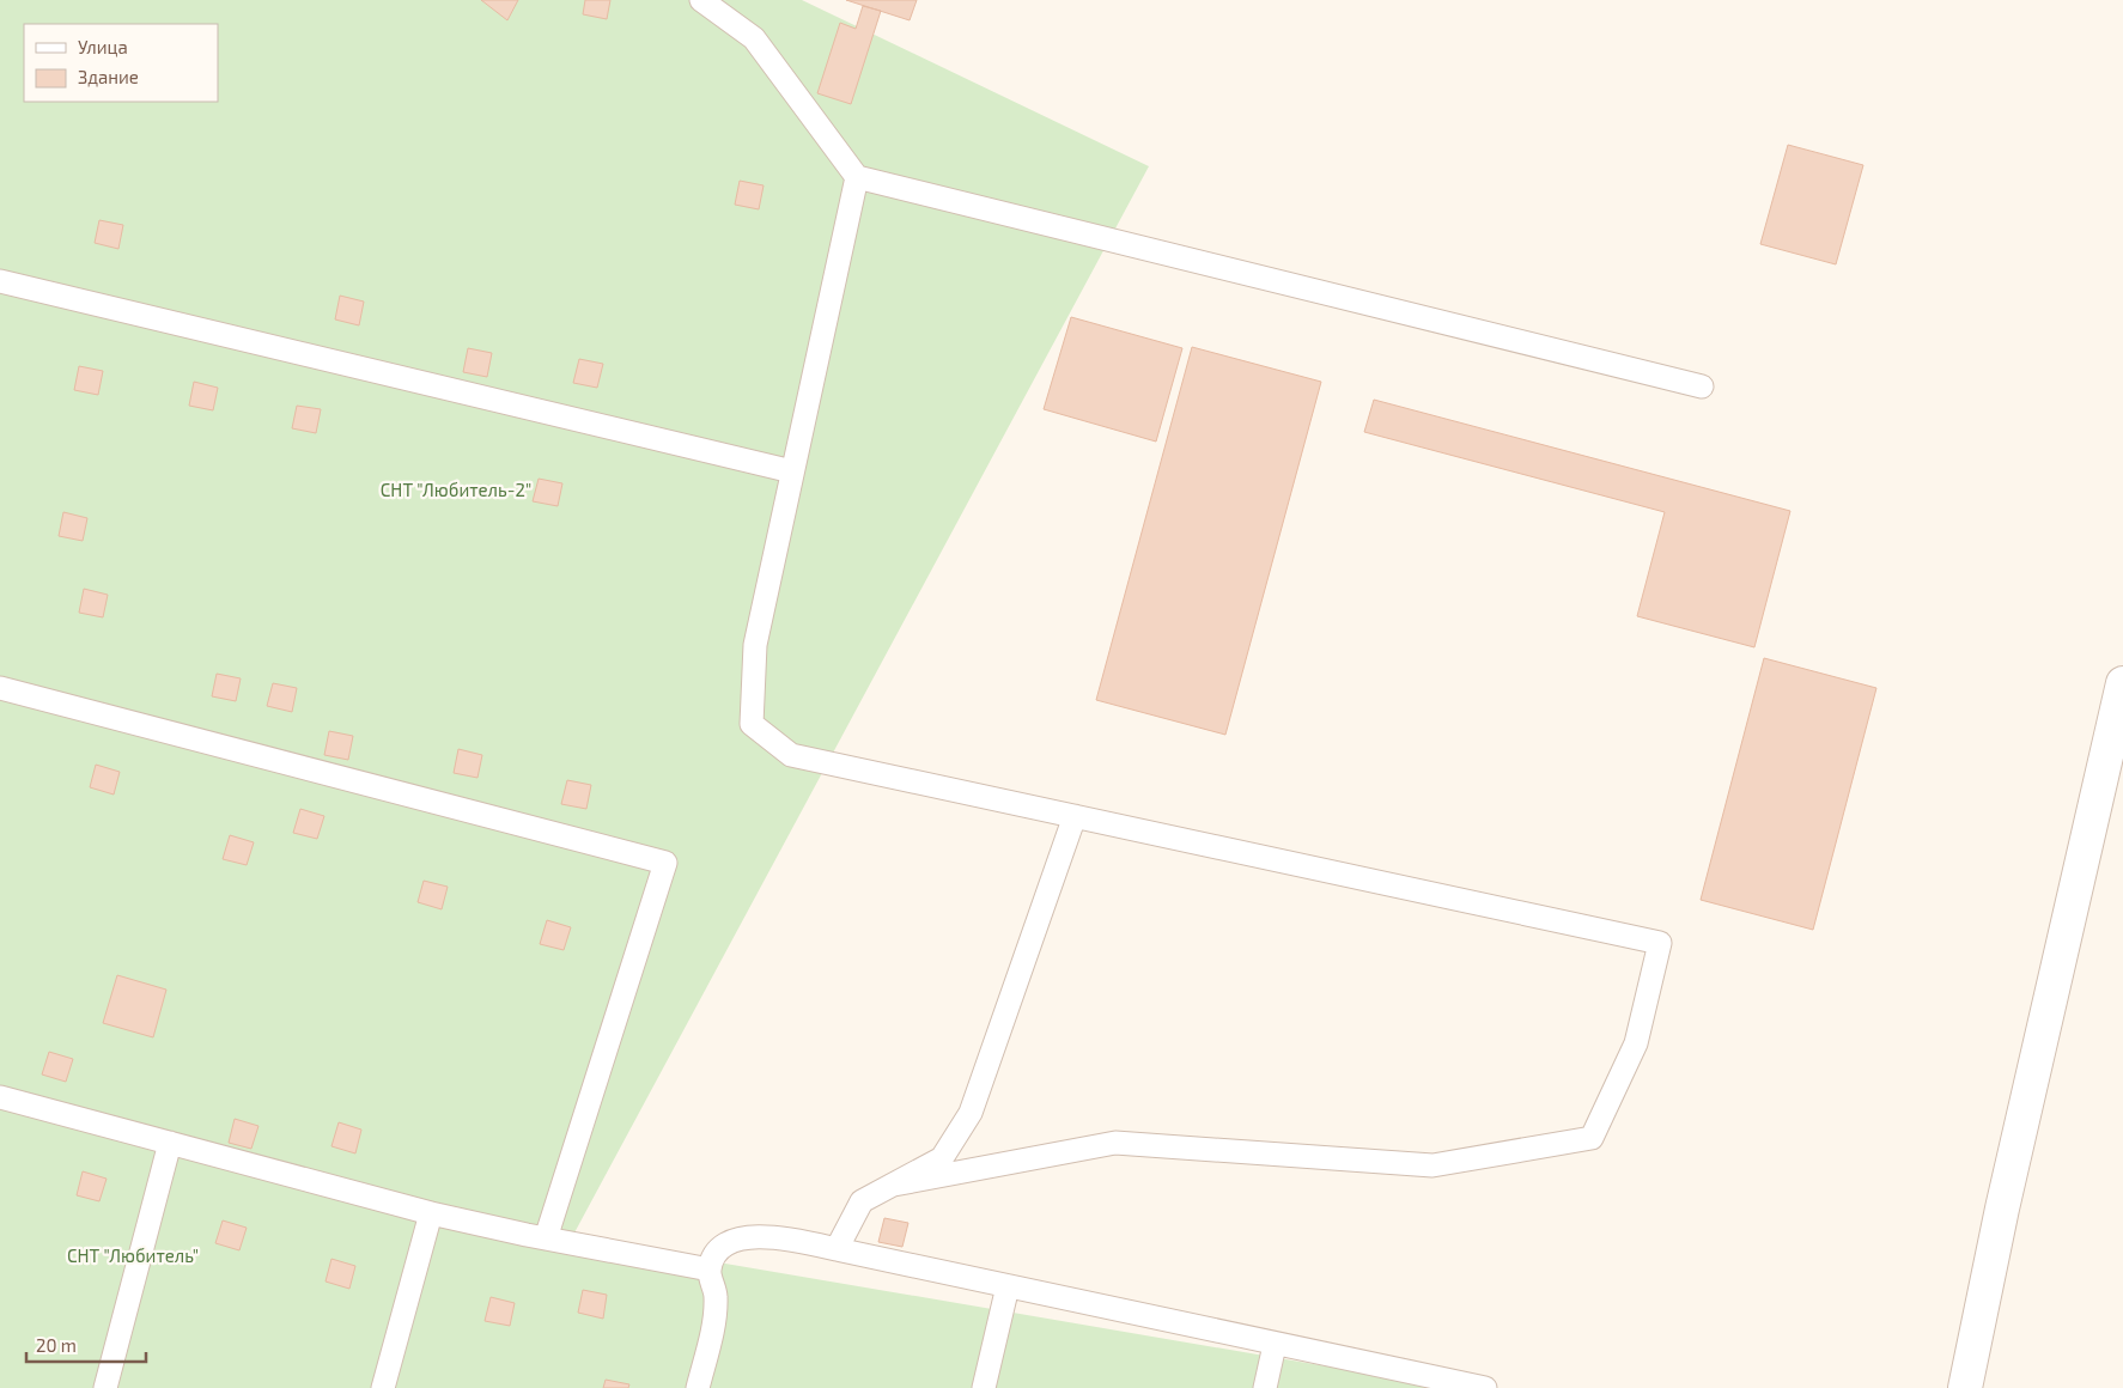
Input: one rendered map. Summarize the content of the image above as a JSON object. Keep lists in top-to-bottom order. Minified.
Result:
{"parks":["СНТ \"Любитель-2\"","СНТ \"Любитель\""],"legend":["Улица","Здание"],"scale_bar":"20 m"}
